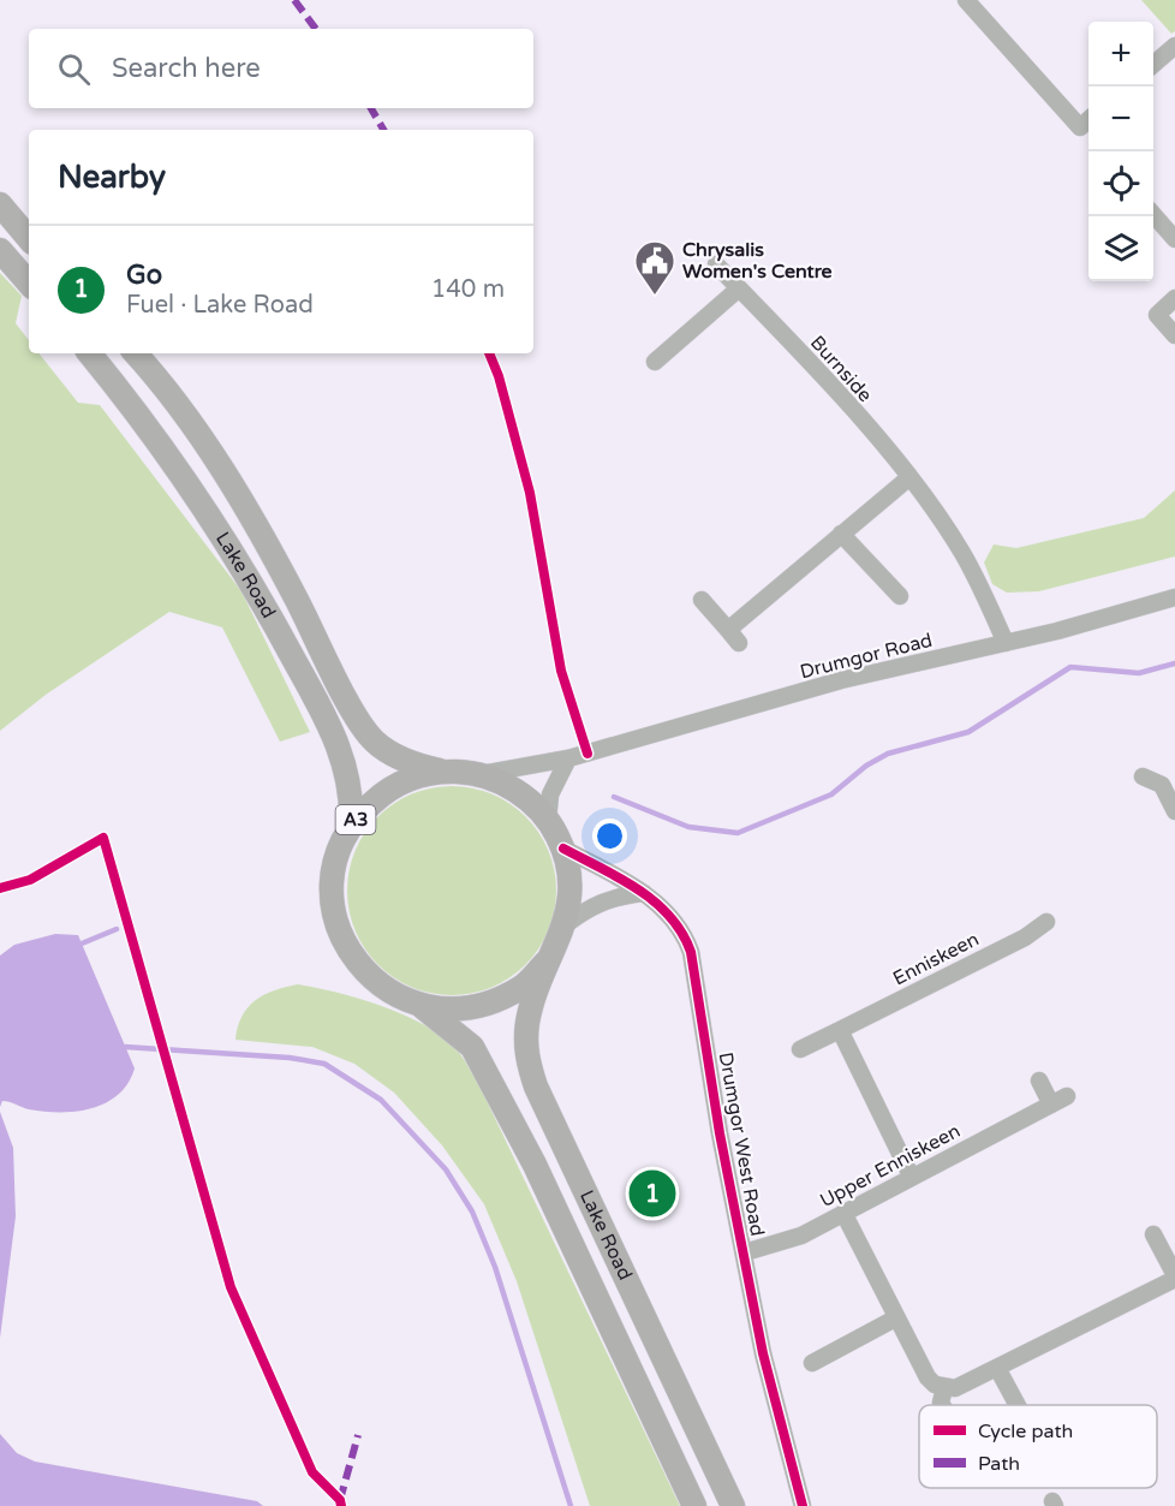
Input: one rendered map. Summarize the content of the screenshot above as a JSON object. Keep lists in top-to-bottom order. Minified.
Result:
{"streets":{"highway":["Lake Road","A3"],"street":["Burnside","Drumgor Road","Enniskeen","Drumgor West Road","Upper Enniskeen"]},"crossings":[["Burnside","Drumgor Road"],["Lake Road","Drumgor Road"],["Lake Road","A3"],["Lake Road","Drumgor West Road"],["Drumgor Road","A3"],["Drumgor Road","Drumgor West Road"],["A3","Drumgor West Road"],["Drumgor West Road","Upper Enniskeen"]],"places":{"public building":["Chrysalis Women's Centre"]},"legend":["Cycle path","Path"],"page":{"map_buttons":["+","−"],"search":"Search here","heading":"Nearby","list":[{"mark":"1","name":"Go","note":"Fuel · Lake Road","value":"140 m"}],"pins":"1"}}
